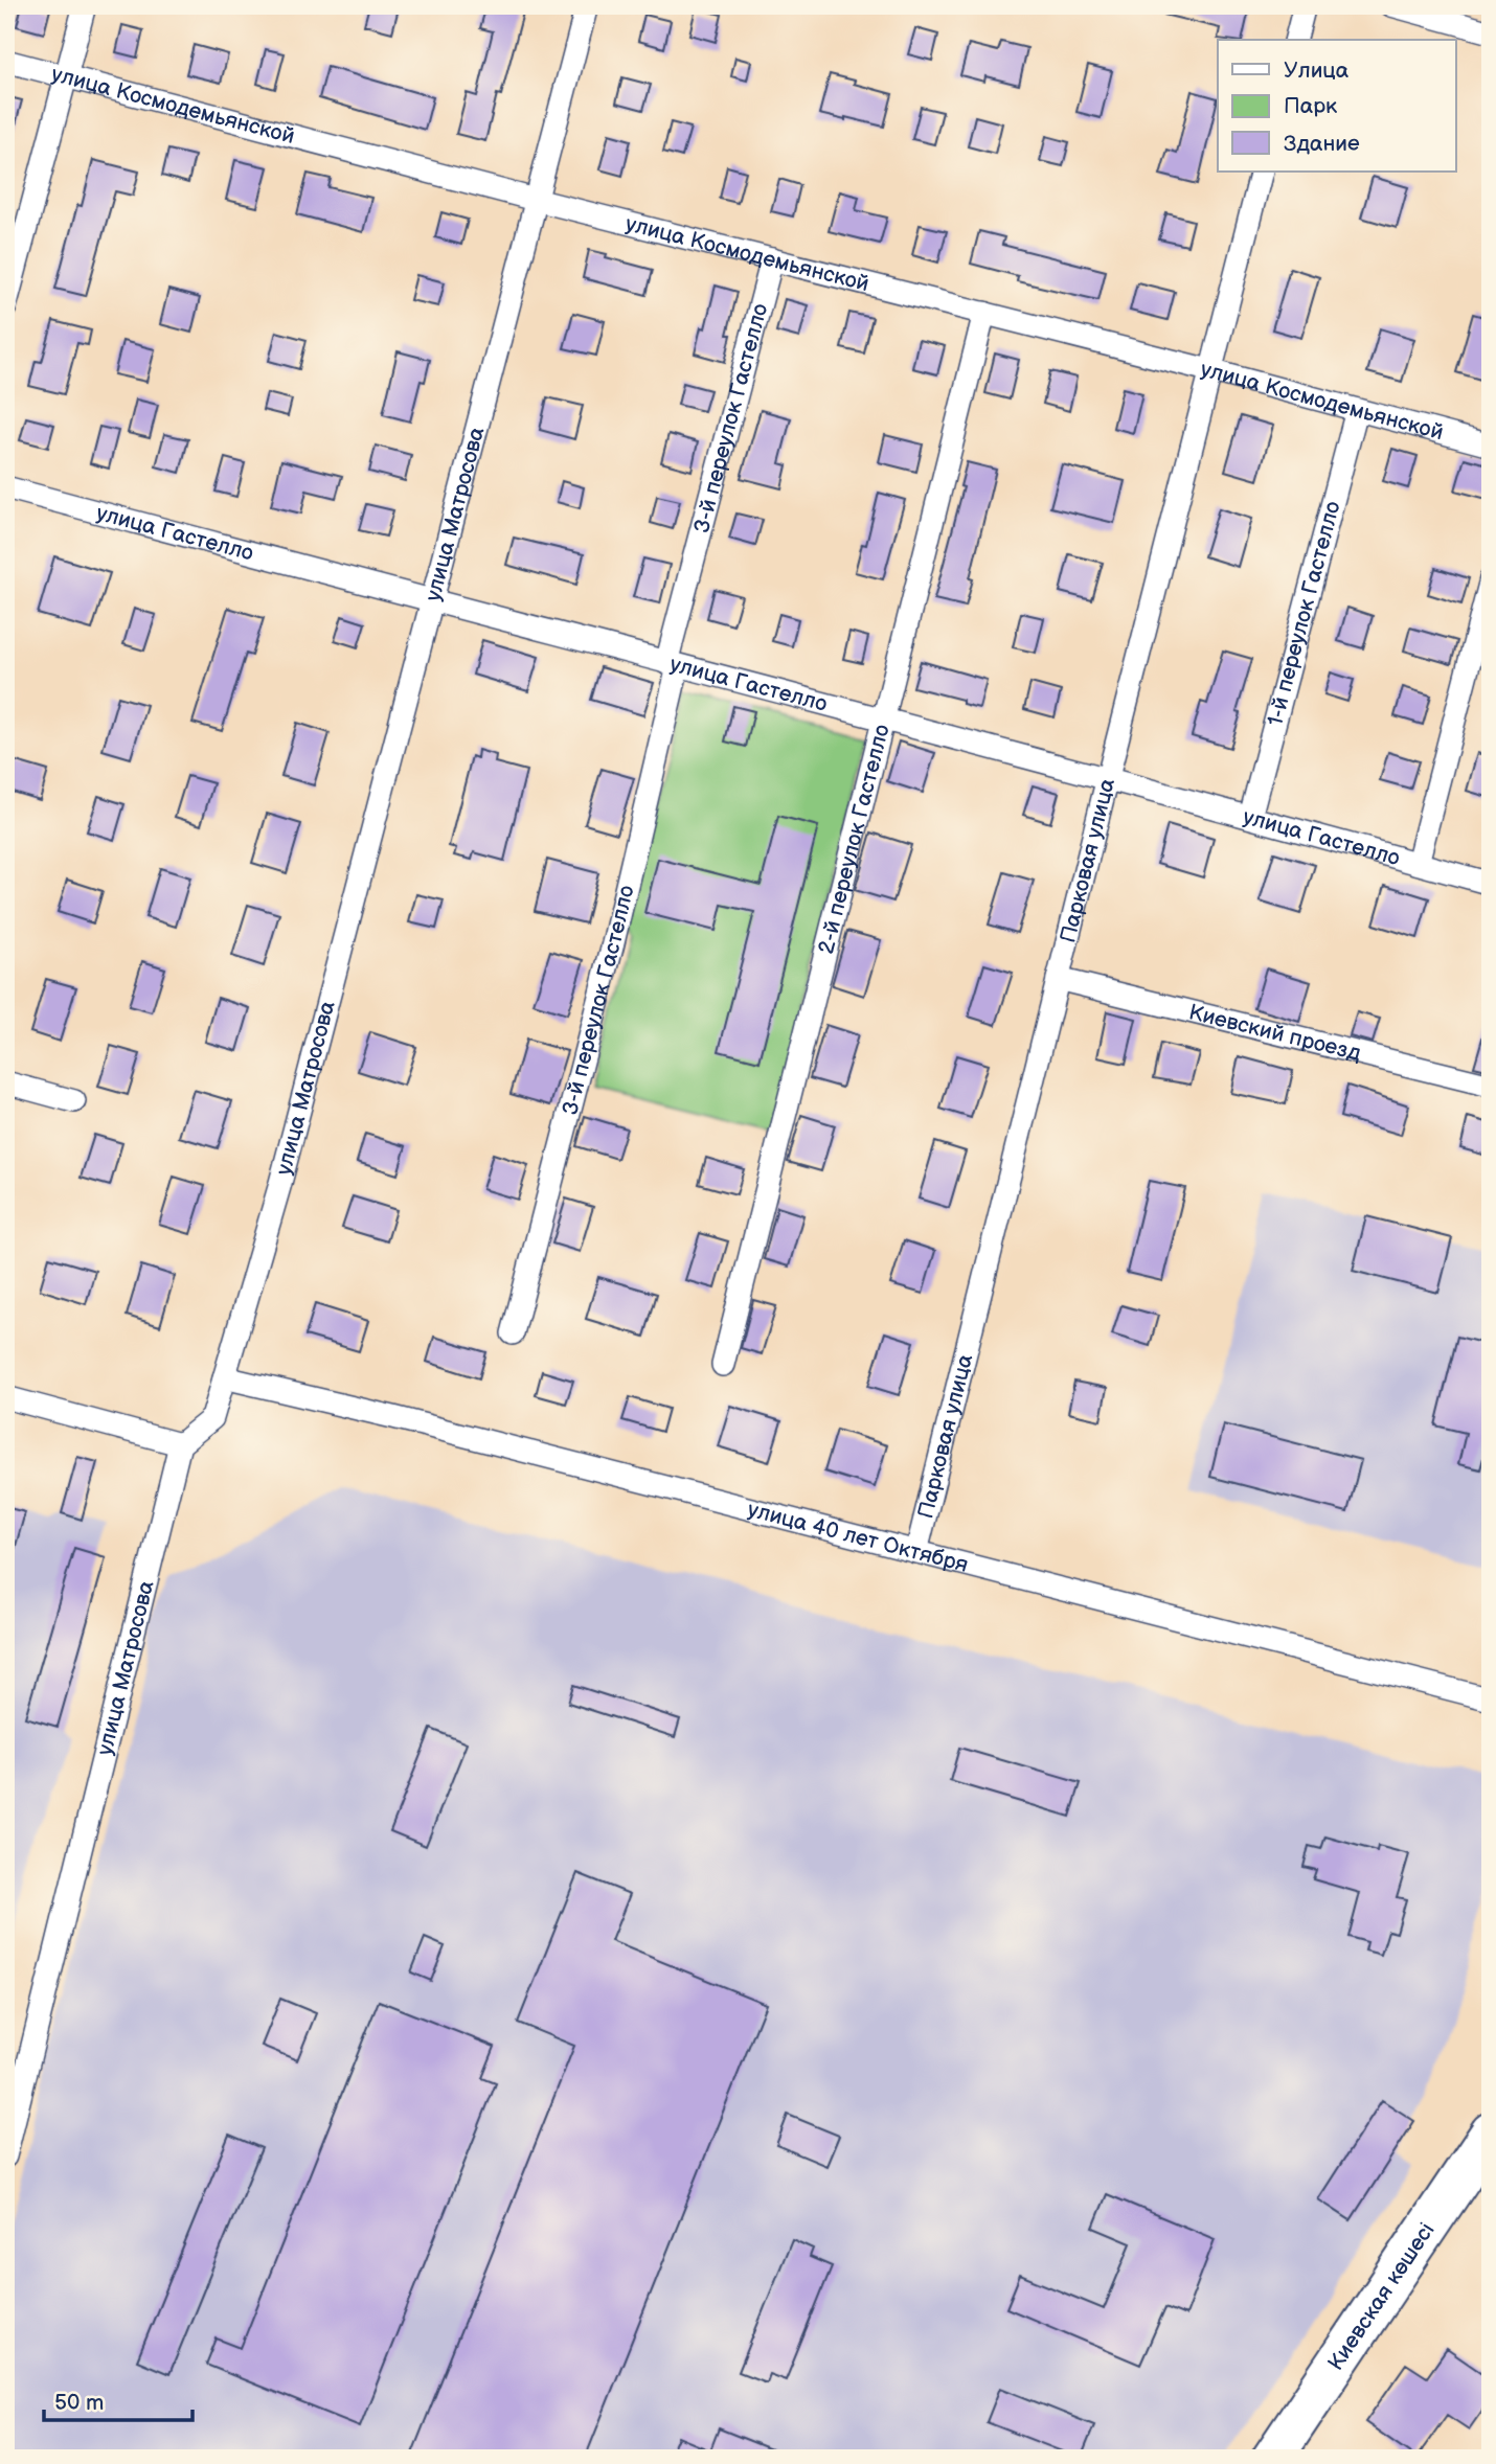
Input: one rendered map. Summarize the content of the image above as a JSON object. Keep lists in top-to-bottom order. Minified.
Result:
{"streets":{"highway":["Киевская көшесі"],"street":["улица Космодемьянской","3-й переулок Гастелло","улица Матросова","улица Гастелло","1-й переулок Гастелло","2-й переулок Гастелло","Парковая улица","Киевский проезд","улица 40 лет Октября"]},"crossings":[["улица Космодемьянской","3-й переулок Гастелло"],["улица Космодемьянской","улица Матросова"],["улица Космодемьянской","1-й переулок Гастелло"],["улица Космодемьянской","2-й переулок Гастелло"],["улица Космодемьянской","Парковая улица"],["3-й переулок Гастелло","улица Гастелло"],["улица Матросова","улица Гастелло"],["улица Матросова","улица 40 лет Октября"],["улица Гастелло","1-й переулок Гастелло"],["улица Гастелло","2-й переулок Гастелло"],["улица Гастелло","Парковая улица"],["Парковая улица","Киевский проезд"],["Парковая улица","улица 40 лет Октября"]],"legend":["Улица","Парк","Здание"],"scale_bar":"50 m"}
